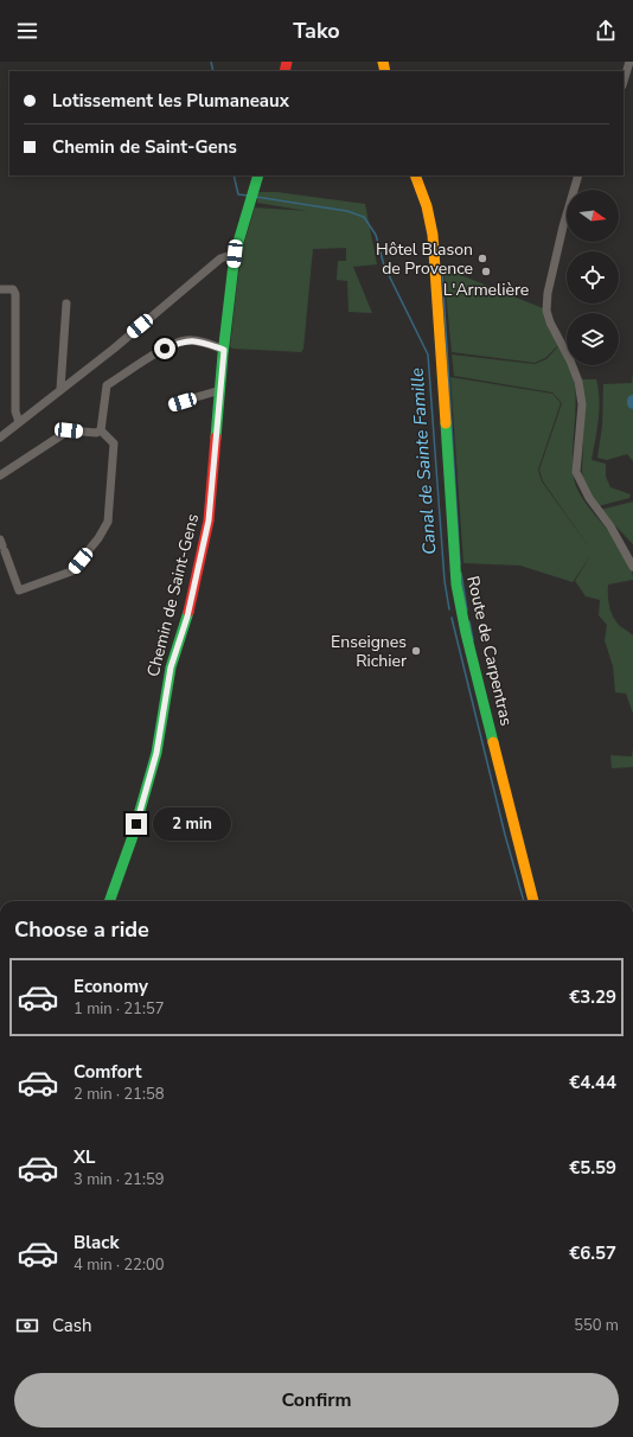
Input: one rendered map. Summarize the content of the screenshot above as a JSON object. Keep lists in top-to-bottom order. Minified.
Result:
{"streets":{"street":["Chemin de Saint-Gens","Route de Carpentras"]},"water":["Canal de Sainte Famille"],"places":["Hôtel Blason de Provence","L'Armelière","Enseignes Richier"],"north":"right","page":{"header":"Tako","banner":["Lotissement les Plumaneaux","Chemin de Saint-Gens"],"bubble":"2 min","heading":"Choose a ride","list":[{"name":"Economy","note":"1 min · 21:57","value":"€3.29"},{"name":"Comfort","note":"2 min · 21:58","value":"€4.44"},{"name":"XL","note":"3 min · 21:59","value":"€5.59"},{"name":"Black","note":"4 min · 22:00","value":"€6.57"}],"pay":["Cash","550 m"],"buttons":"Confirm"}}
